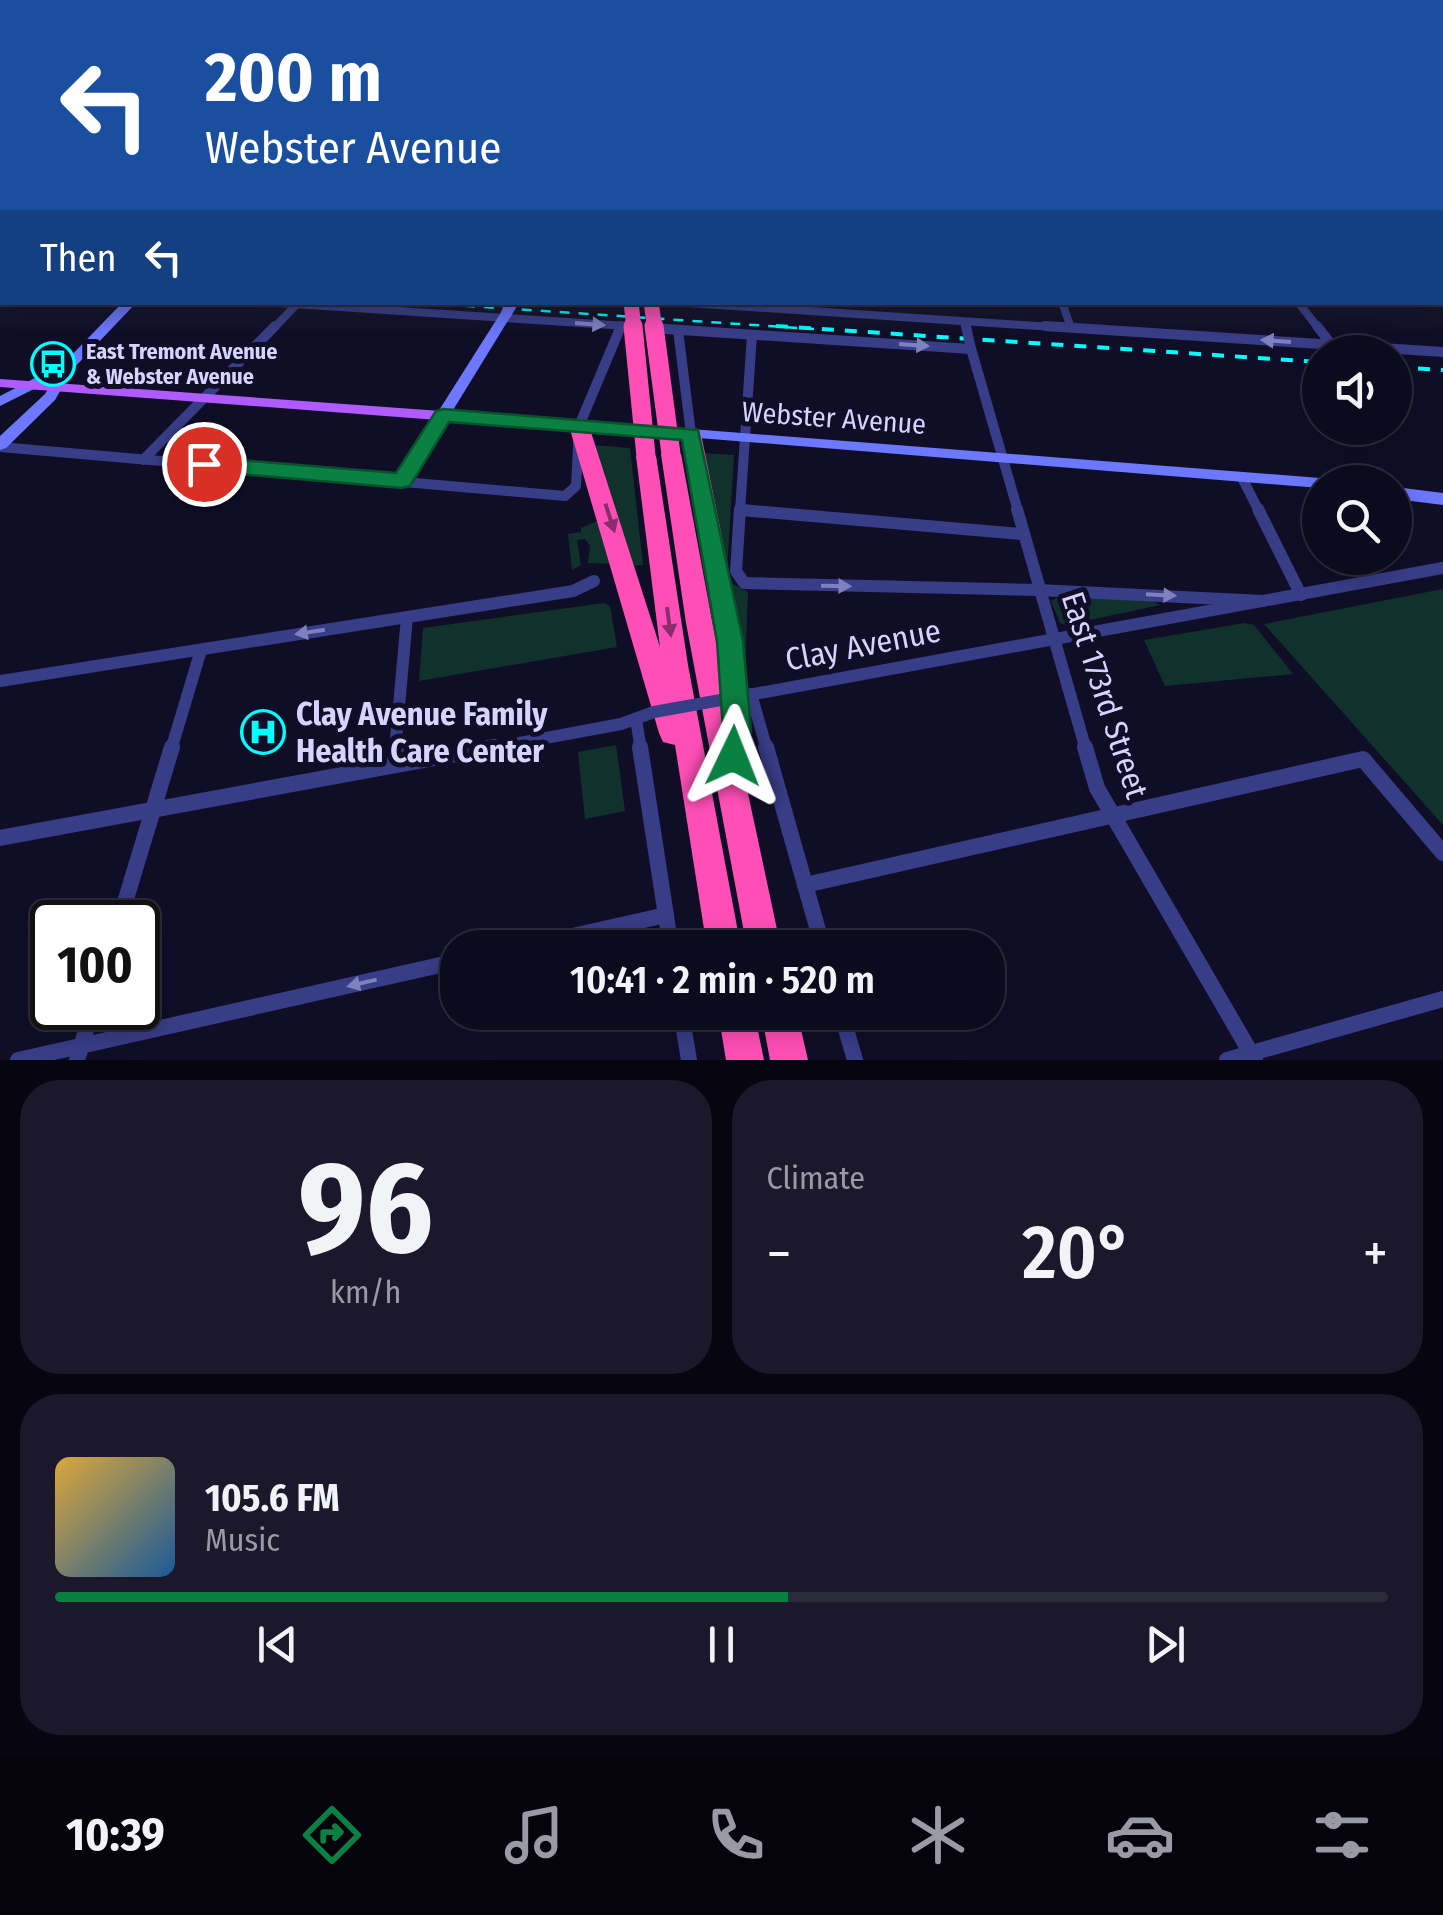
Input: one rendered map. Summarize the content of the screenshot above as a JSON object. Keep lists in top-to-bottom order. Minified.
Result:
{"streets":{"main road":["Webster Avenue"],"street":["Clay Avenue","East 173rd Street"]},"crossings":[["Webster Avenue","East 173rd Street"],["Clay Avenue","East 173rd Street"]],"places":{"bus stop":["East Tremont Avenue & Webster Avenue"],"hospital":["Clay Avenue Family Health Care Center"]},"page":{"turn":["200 m","Webster Avenue"],"then":"Then","limit":"100","trip":"10:41 · 2 min · 520 m","tile":[["96","km/h"],"Climate"],"heat":["−","20°","+"],"song":["105.6 FM","Music"],"tabs":"10:39"}}
